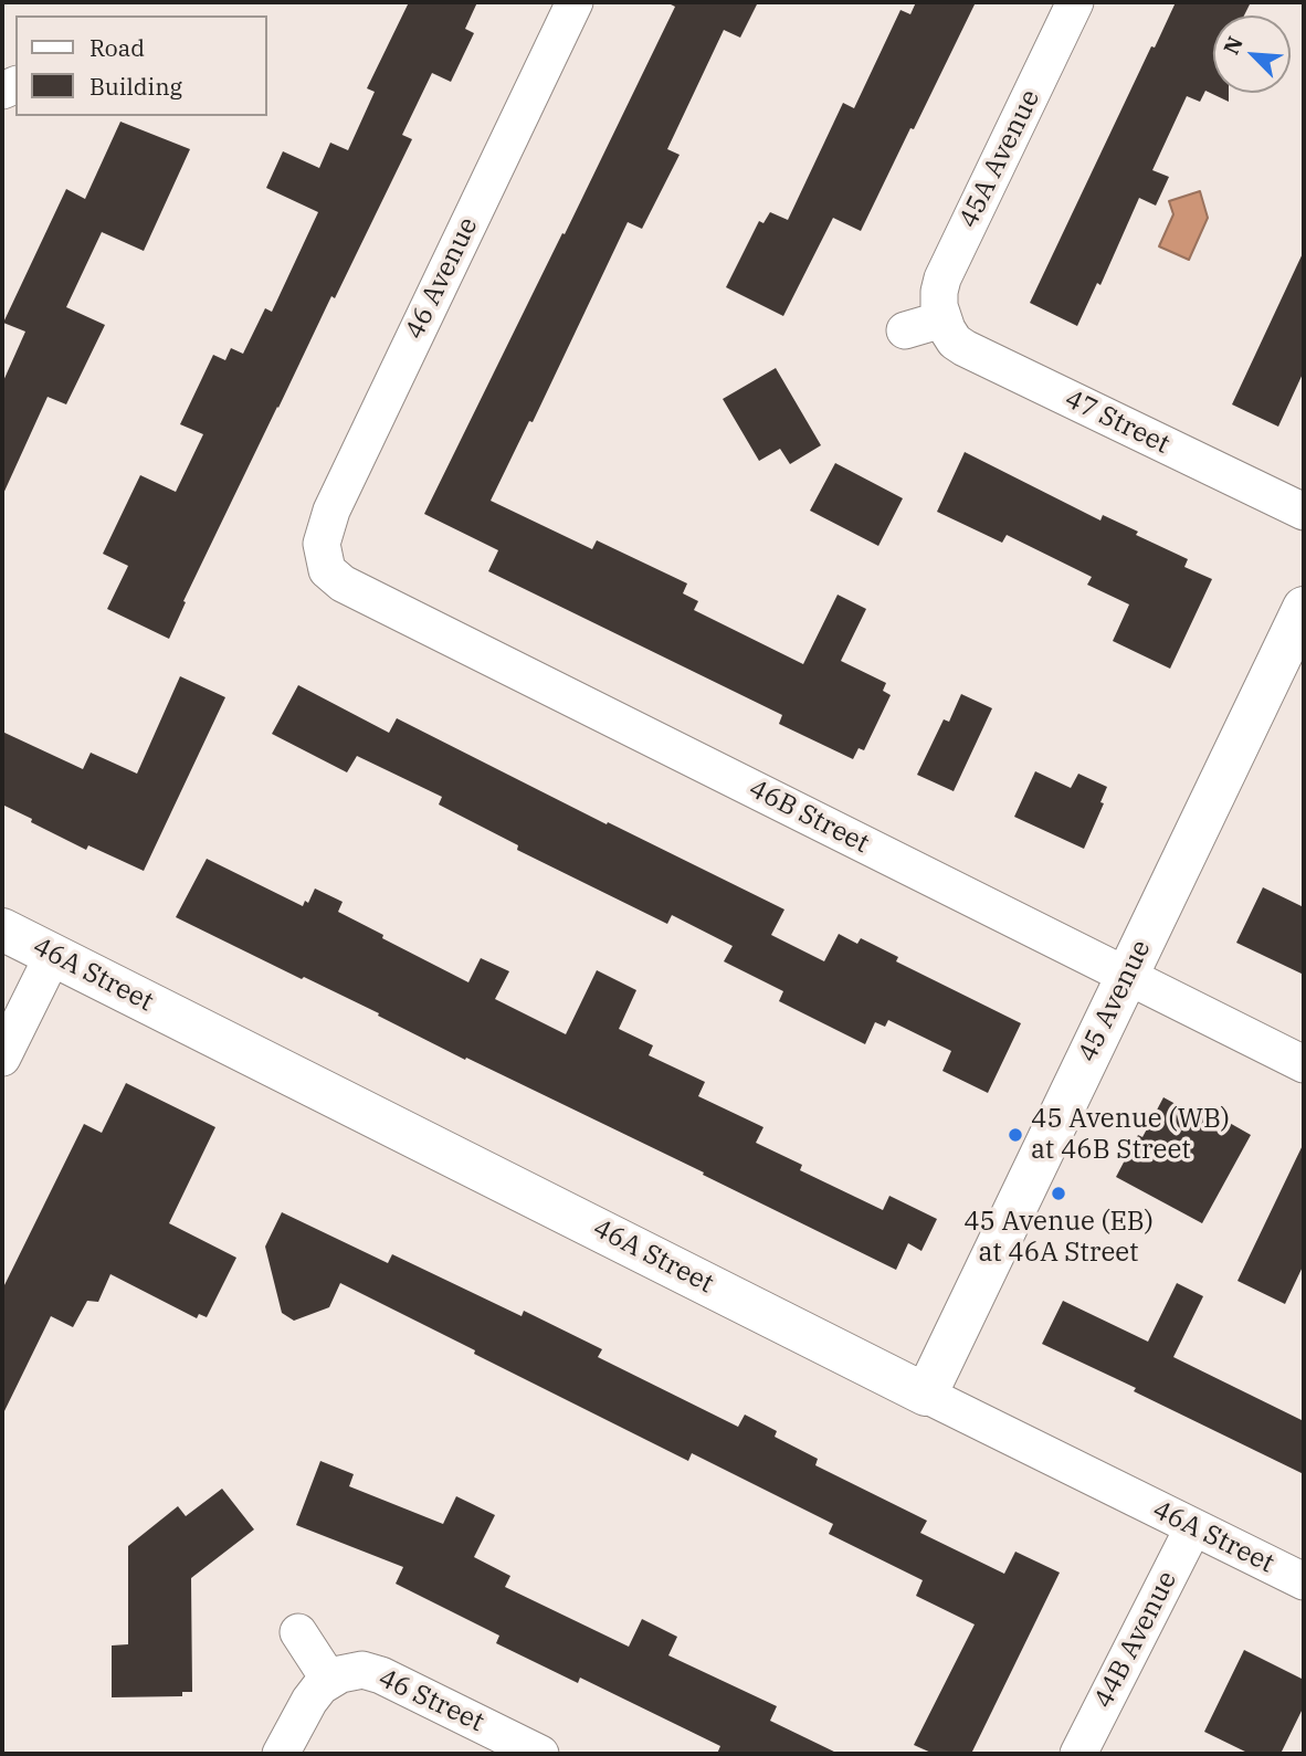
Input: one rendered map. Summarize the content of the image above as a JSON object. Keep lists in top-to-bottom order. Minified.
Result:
{"streets":{"street":["45A Avenue","46 Avenue","47 Street","46B Street","46A Street","45 Avenue","44B Avenue","46 Street"]},"crossings":[["45A Avenue","47 Street"],["46 Avenue","46B Street"],["46B Street","45 Avenue"],["46A Street","45 Avenue"],["46A Street","44B Avenue"]],"places":["45 Avenue (WB) at 46B Street","45 Avenue (EB) at 46A Street"],"legend":["Road","Building"],"north":"top left"}
